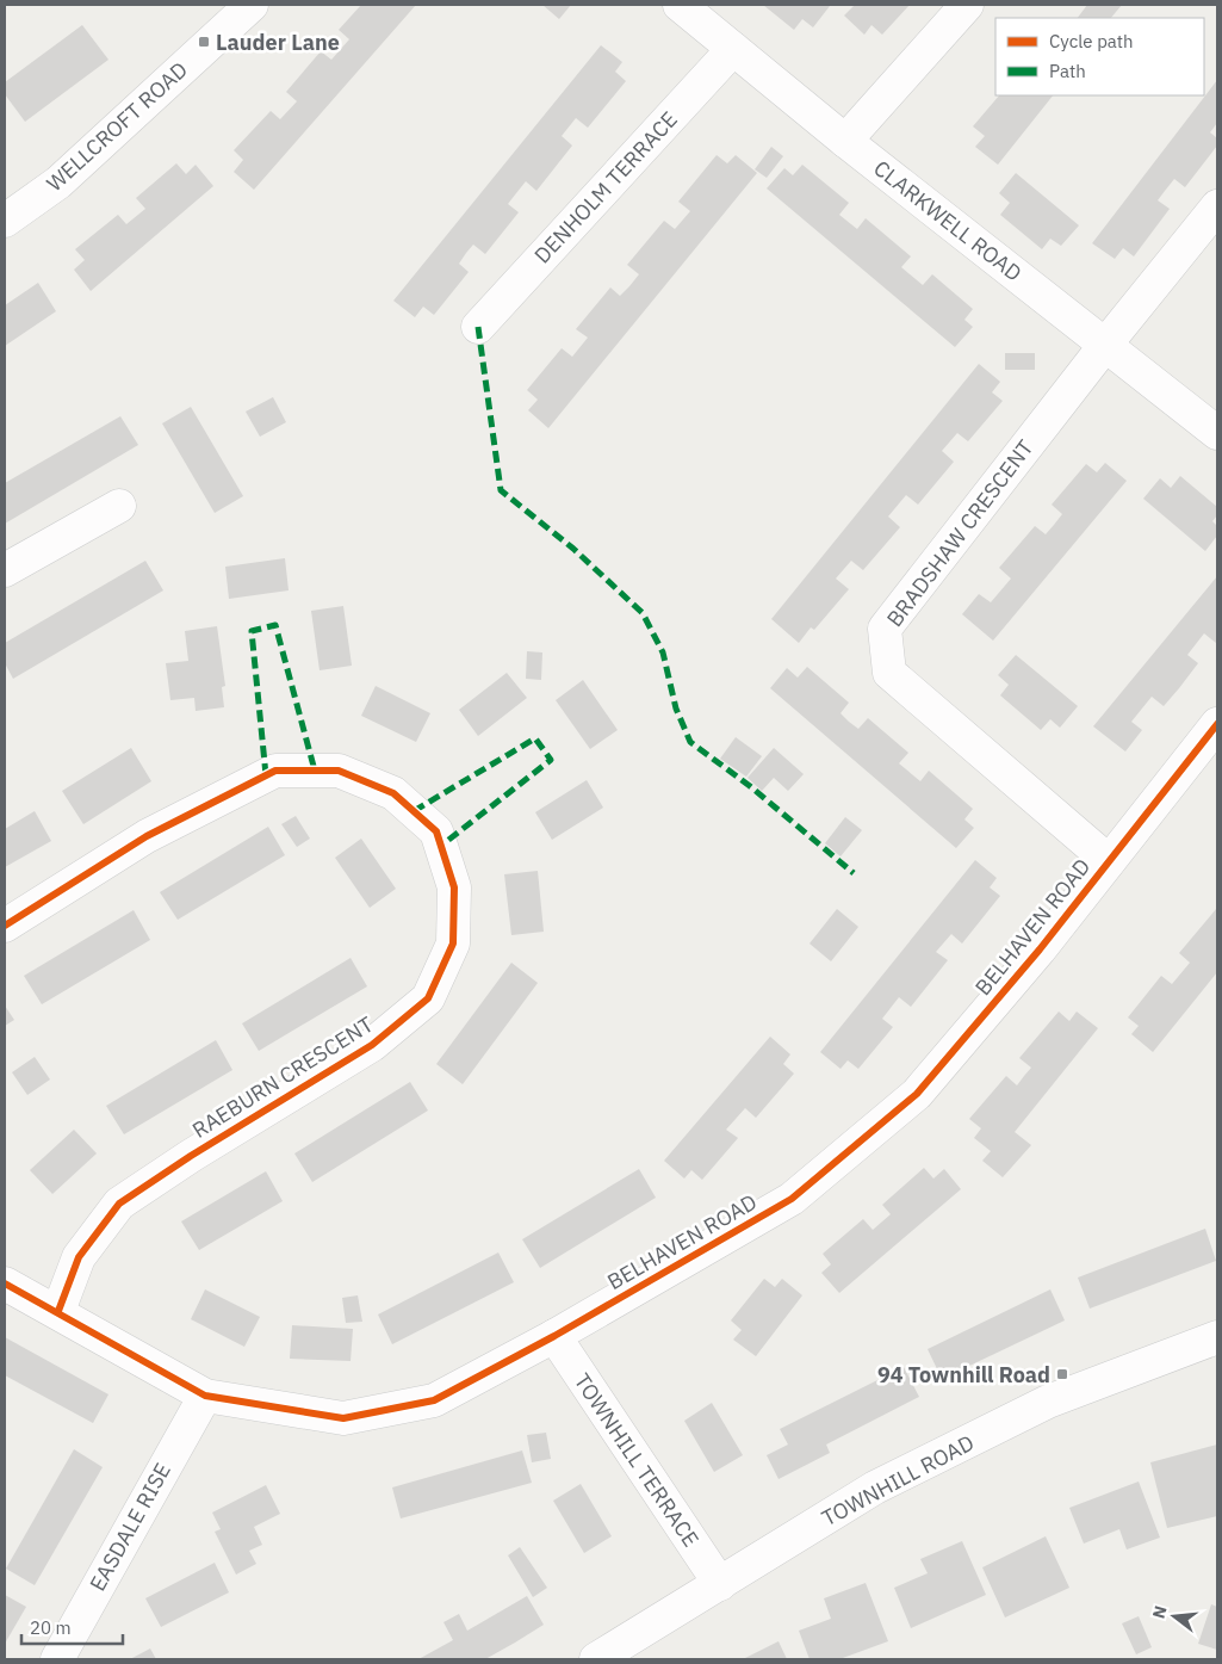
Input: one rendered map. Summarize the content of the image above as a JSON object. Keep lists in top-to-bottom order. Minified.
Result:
{"streets":{"street":["WELLCROFT ROAD","DENHOLM TERRACE","CLARKWELL ROAD","BRADSHAW CRESCENT","BELHAVEN ROAD","RAEBURN CRESCENT","TOWNHILL TERRACE","TOWNHILL ROAD","EASDALE RISE"]},"crossings":[["DENHOLM TERRACE","CLARKWELL ROAD"],["CLARKWELL ROAD","BRADSHAW CRESCENT"],["BRADSHAW CRESCENT","BELHAVEN ROAD"],["BELHAVEN ROAD","RAEBURN CRESCENT"],["BELHAVEN ROAD","TOWNHILL TERRACE"],["BELHAVEN ROAD","EASDALE RISE"],["TOWNHILL TERRACE","TOWNHILL ROAD"]],"places":{"transit":["Lauder Lane","94 Townhill Road"]},"legend":["Cycle path","Path"],"scale_bar":"20 m","north":"left"}
